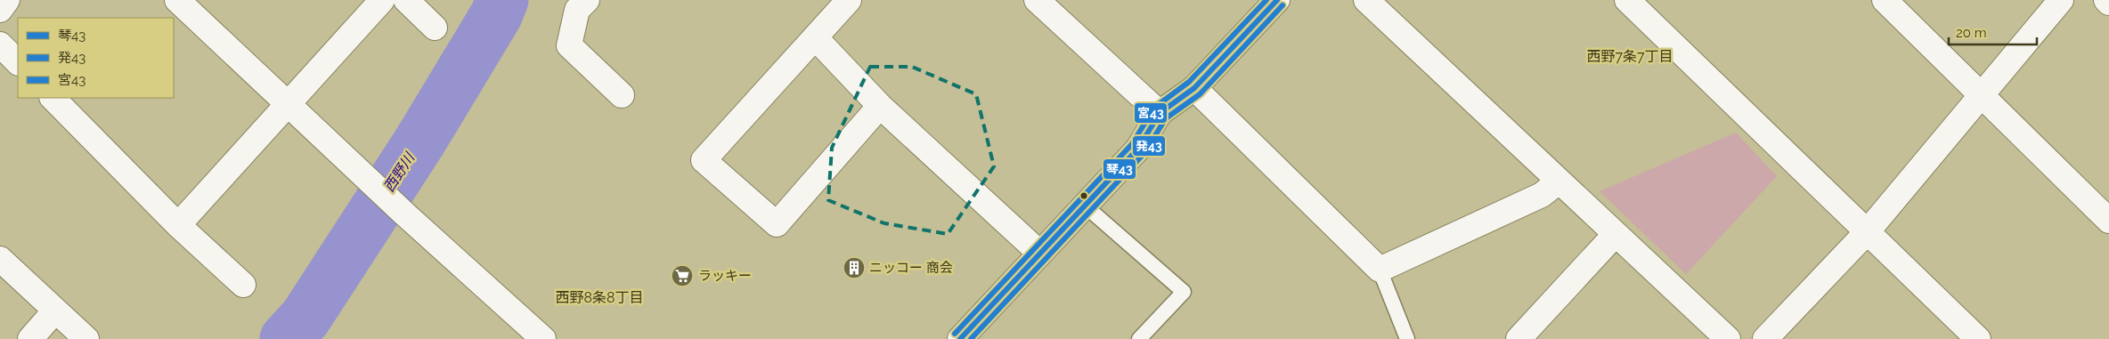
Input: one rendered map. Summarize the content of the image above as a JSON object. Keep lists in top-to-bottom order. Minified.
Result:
{"districts":["西野7条7丁目","西野8条8丁目"],"water":["西野川"],"places":{"building":["ニッコー 商会"],"supermarket":["ラッキー"]},"lines":["transit line 琴43","transit line 宮43","transit line 発43"],"legend":["琴43","発43","宮43"],"scale_bar":"20 m"}
